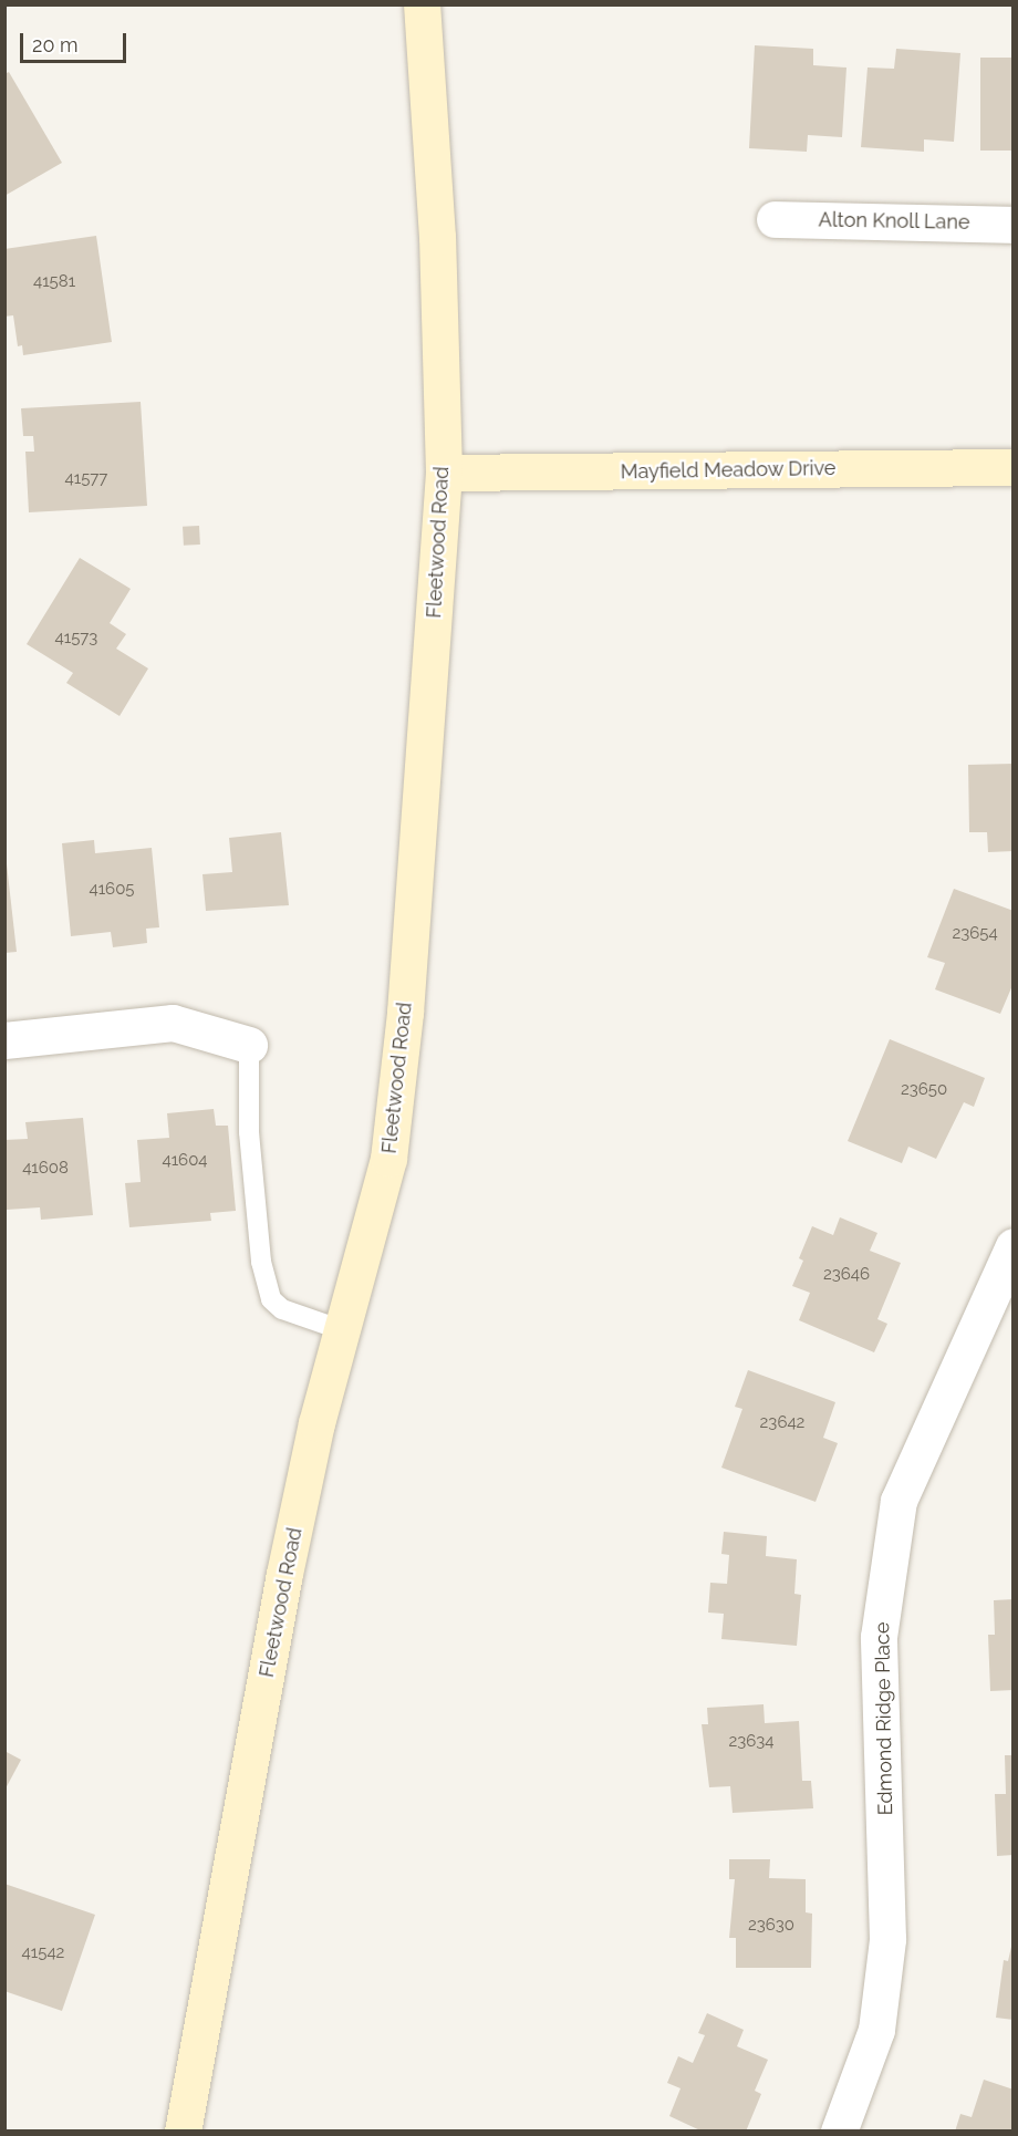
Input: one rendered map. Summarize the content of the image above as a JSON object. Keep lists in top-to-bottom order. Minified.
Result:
{"streets":{"main road":["Mayfield Meadow Drive","Fleetwood Road"],"street":["Alton Knoll Lane","Edmond Ridge Place"]},"crossings":[["Mayfield Meadow Drive","Fleetwood Road"]],"house_numbers":["41581","41577","41573","41605","23654","23650","41604","41608","23646","23642","23634","23630","41542"],"scale_bar":"20 m"}
